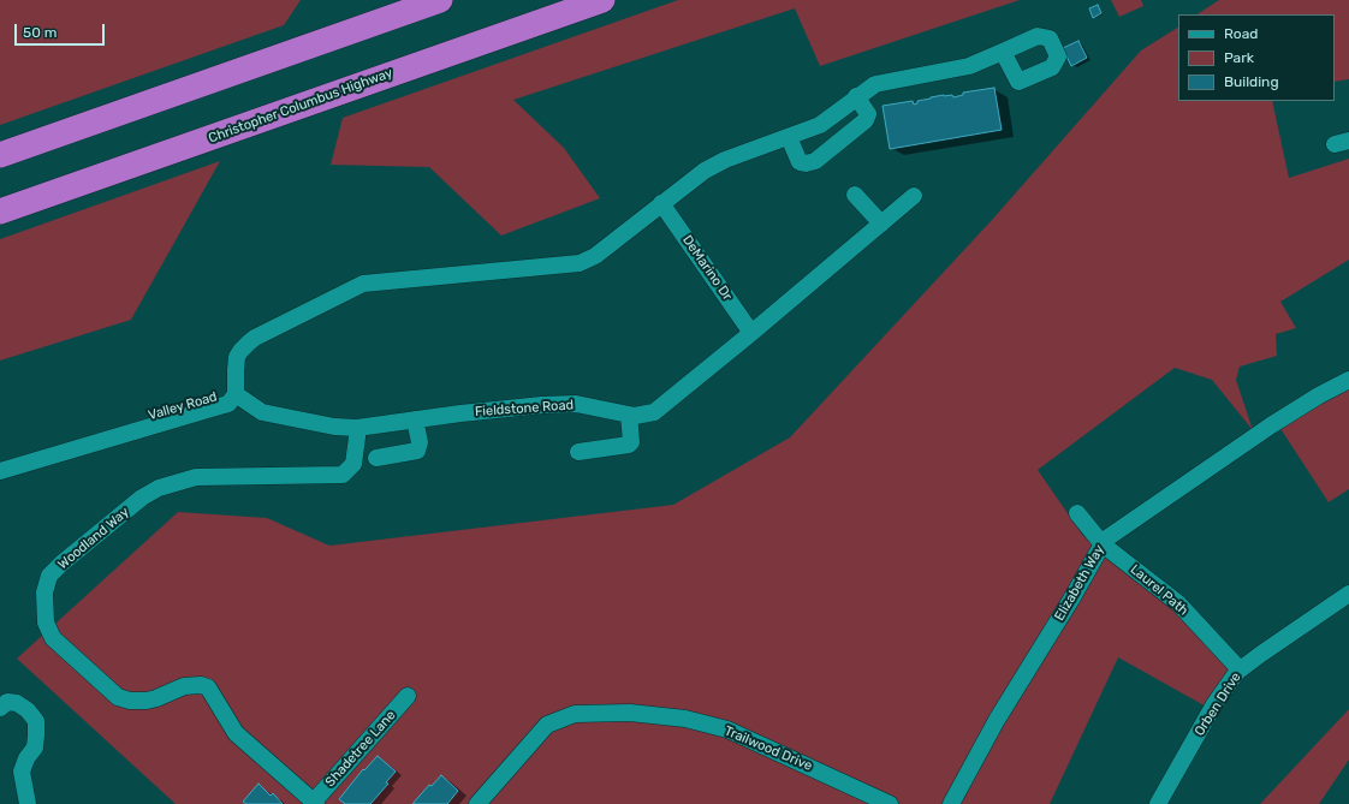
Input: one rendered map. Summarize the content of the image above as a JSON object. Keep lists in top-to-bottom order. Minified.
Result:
{"streets":{"highway":["Christopher Columbus Highway"],"street":["DeMarino Dr","Valley Road","Fieldstone Road","Woodland Way","Elizabeth Way","Laurel Path","Orben Drive","Shadetree Lane","Trailwood Drive"]},"crossings":[["DeMarino Dr","Fieldstone Road"],["Valley Road","Fieldstone Road"],["Fieldstone Road","Woodland Way"],["Woodland Way","Shadetree Lane"],["Elizabeth Way","Laurel Path"],["Laurel Path","Orben Drive"]],"legend":["Road","Park","Building"],"scale_bar":"50 m"}
